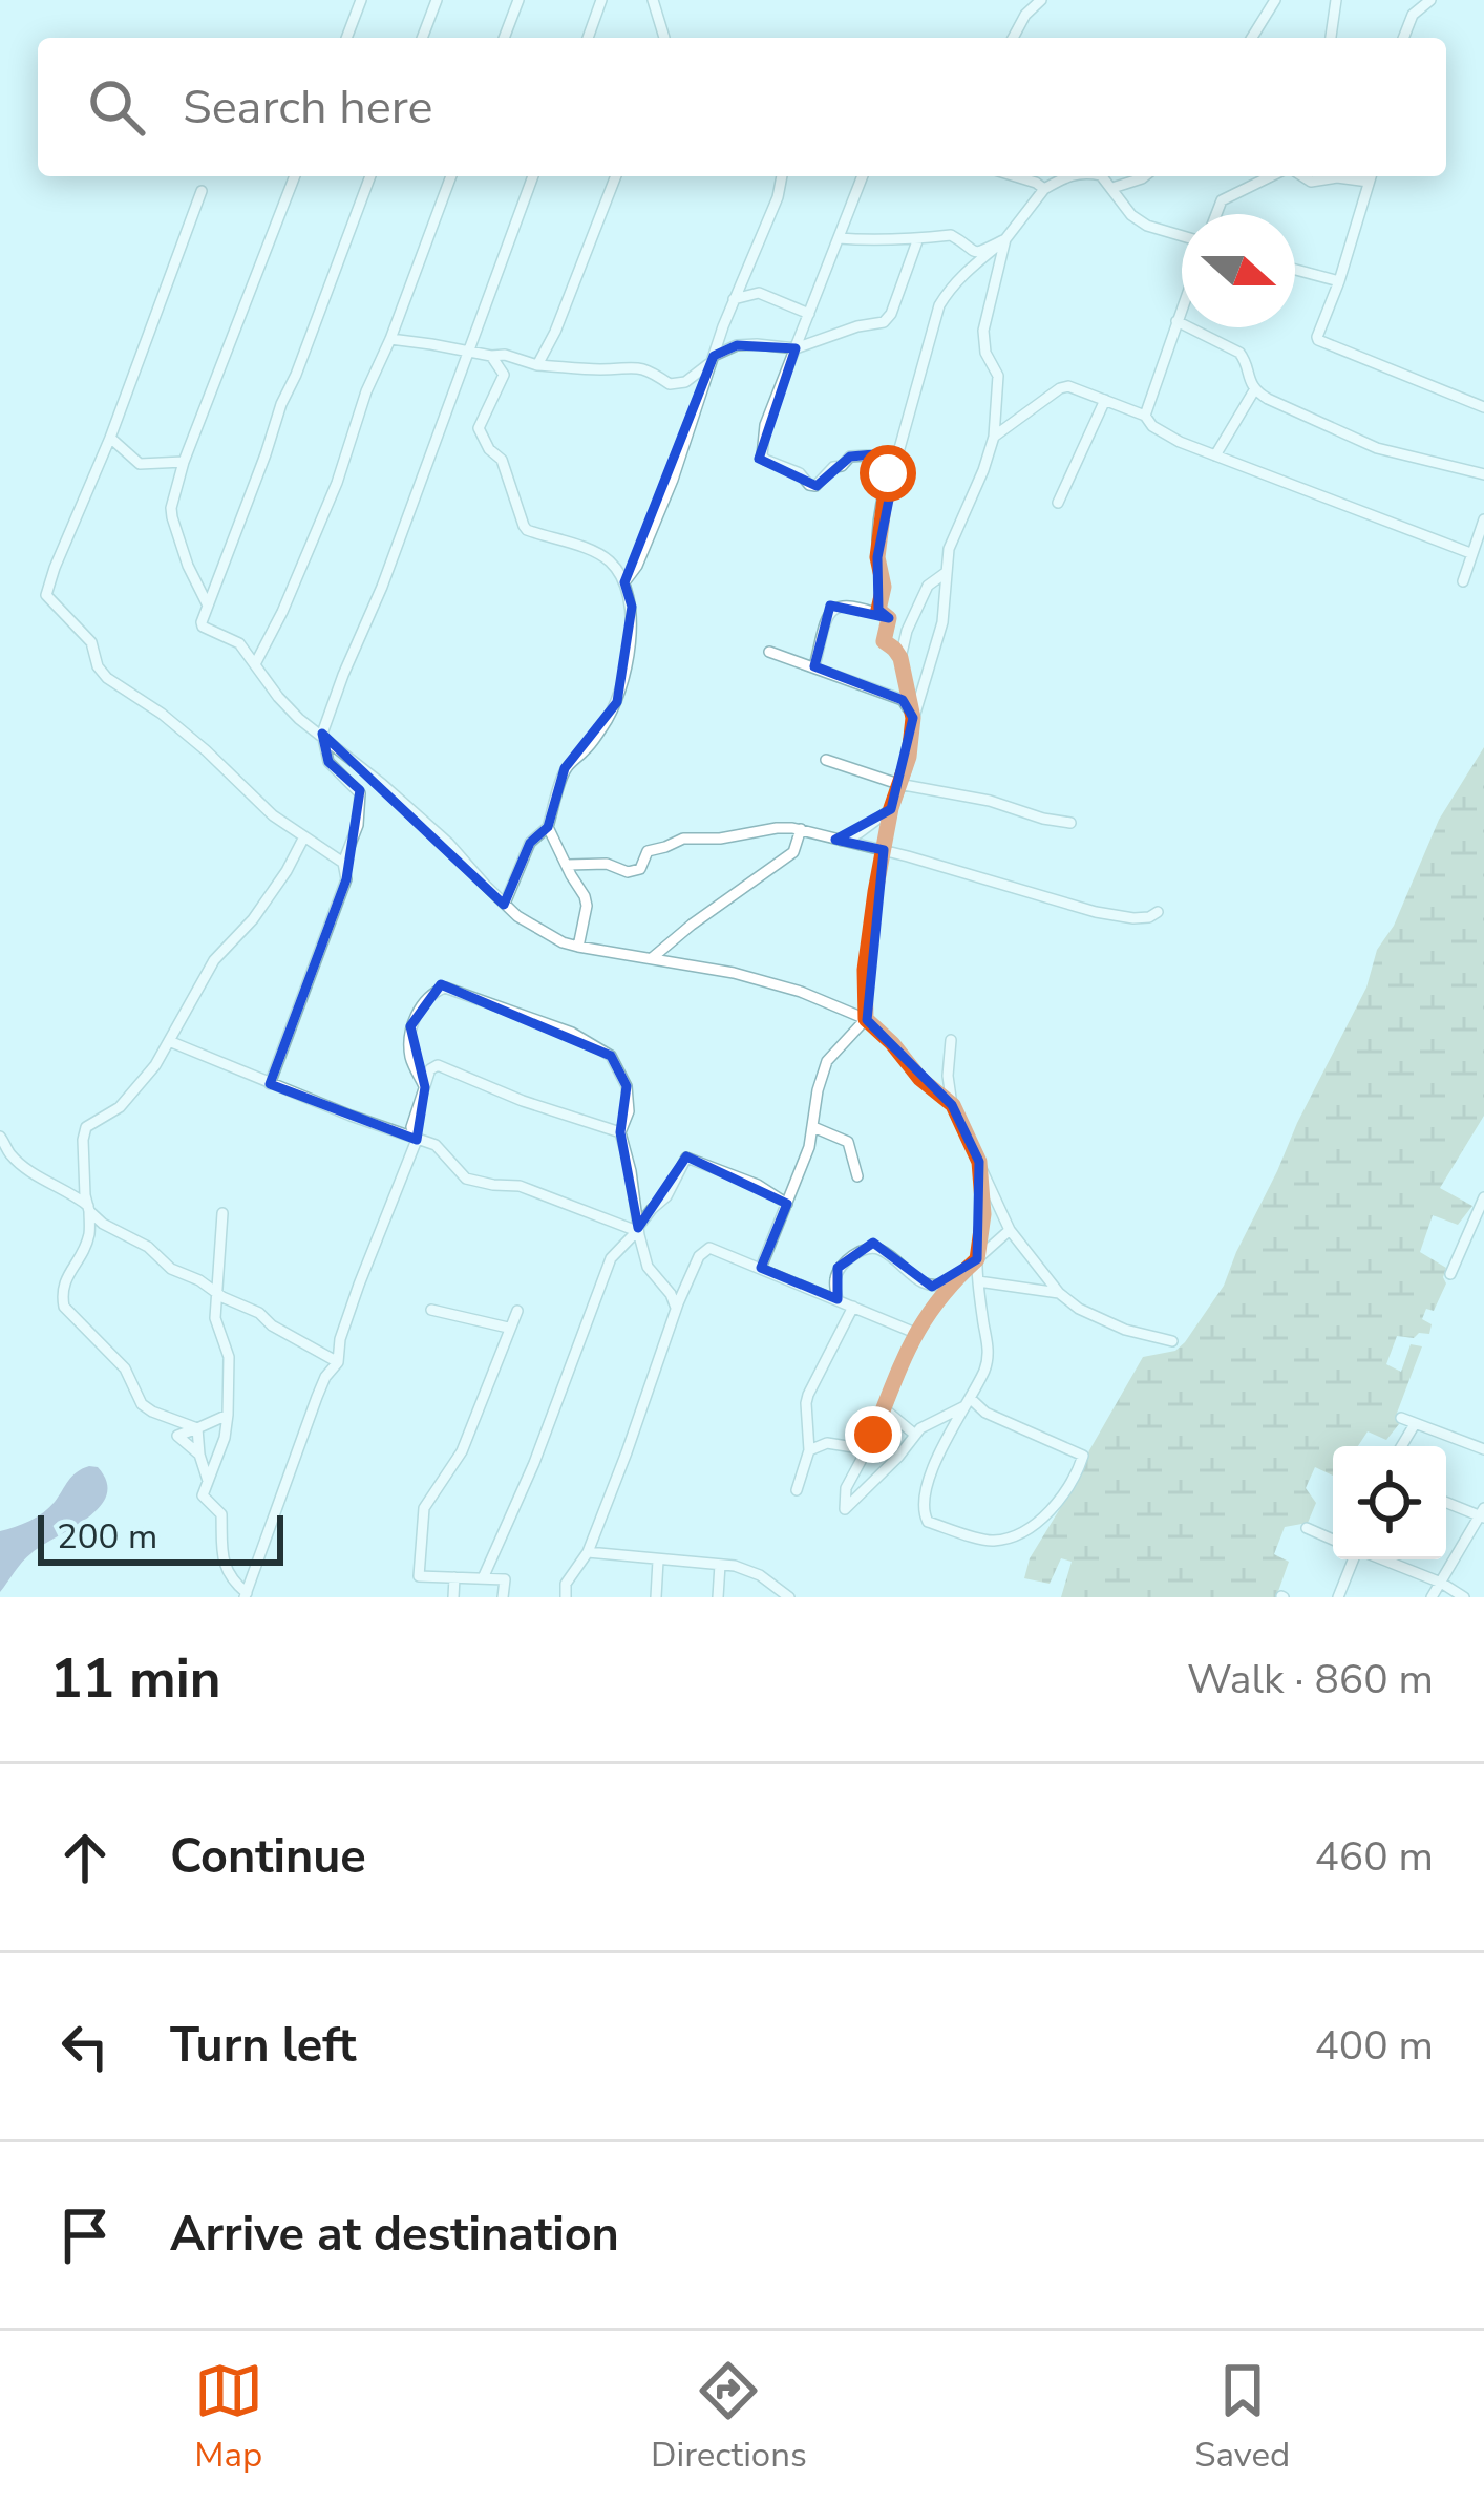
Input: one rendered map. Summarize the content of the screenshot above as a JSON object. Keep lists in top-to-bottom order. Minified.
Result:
{"scale_bar":"200 m","north":"right","page":{"search":"Search here","scale":"200 m","heading":["11 min","Walk · 860 m"],"list":[["Continue","460 m"],["Turn left","400 m"],"Arrive at destination"],"nav":["Map","Directions","Saved"]}}
